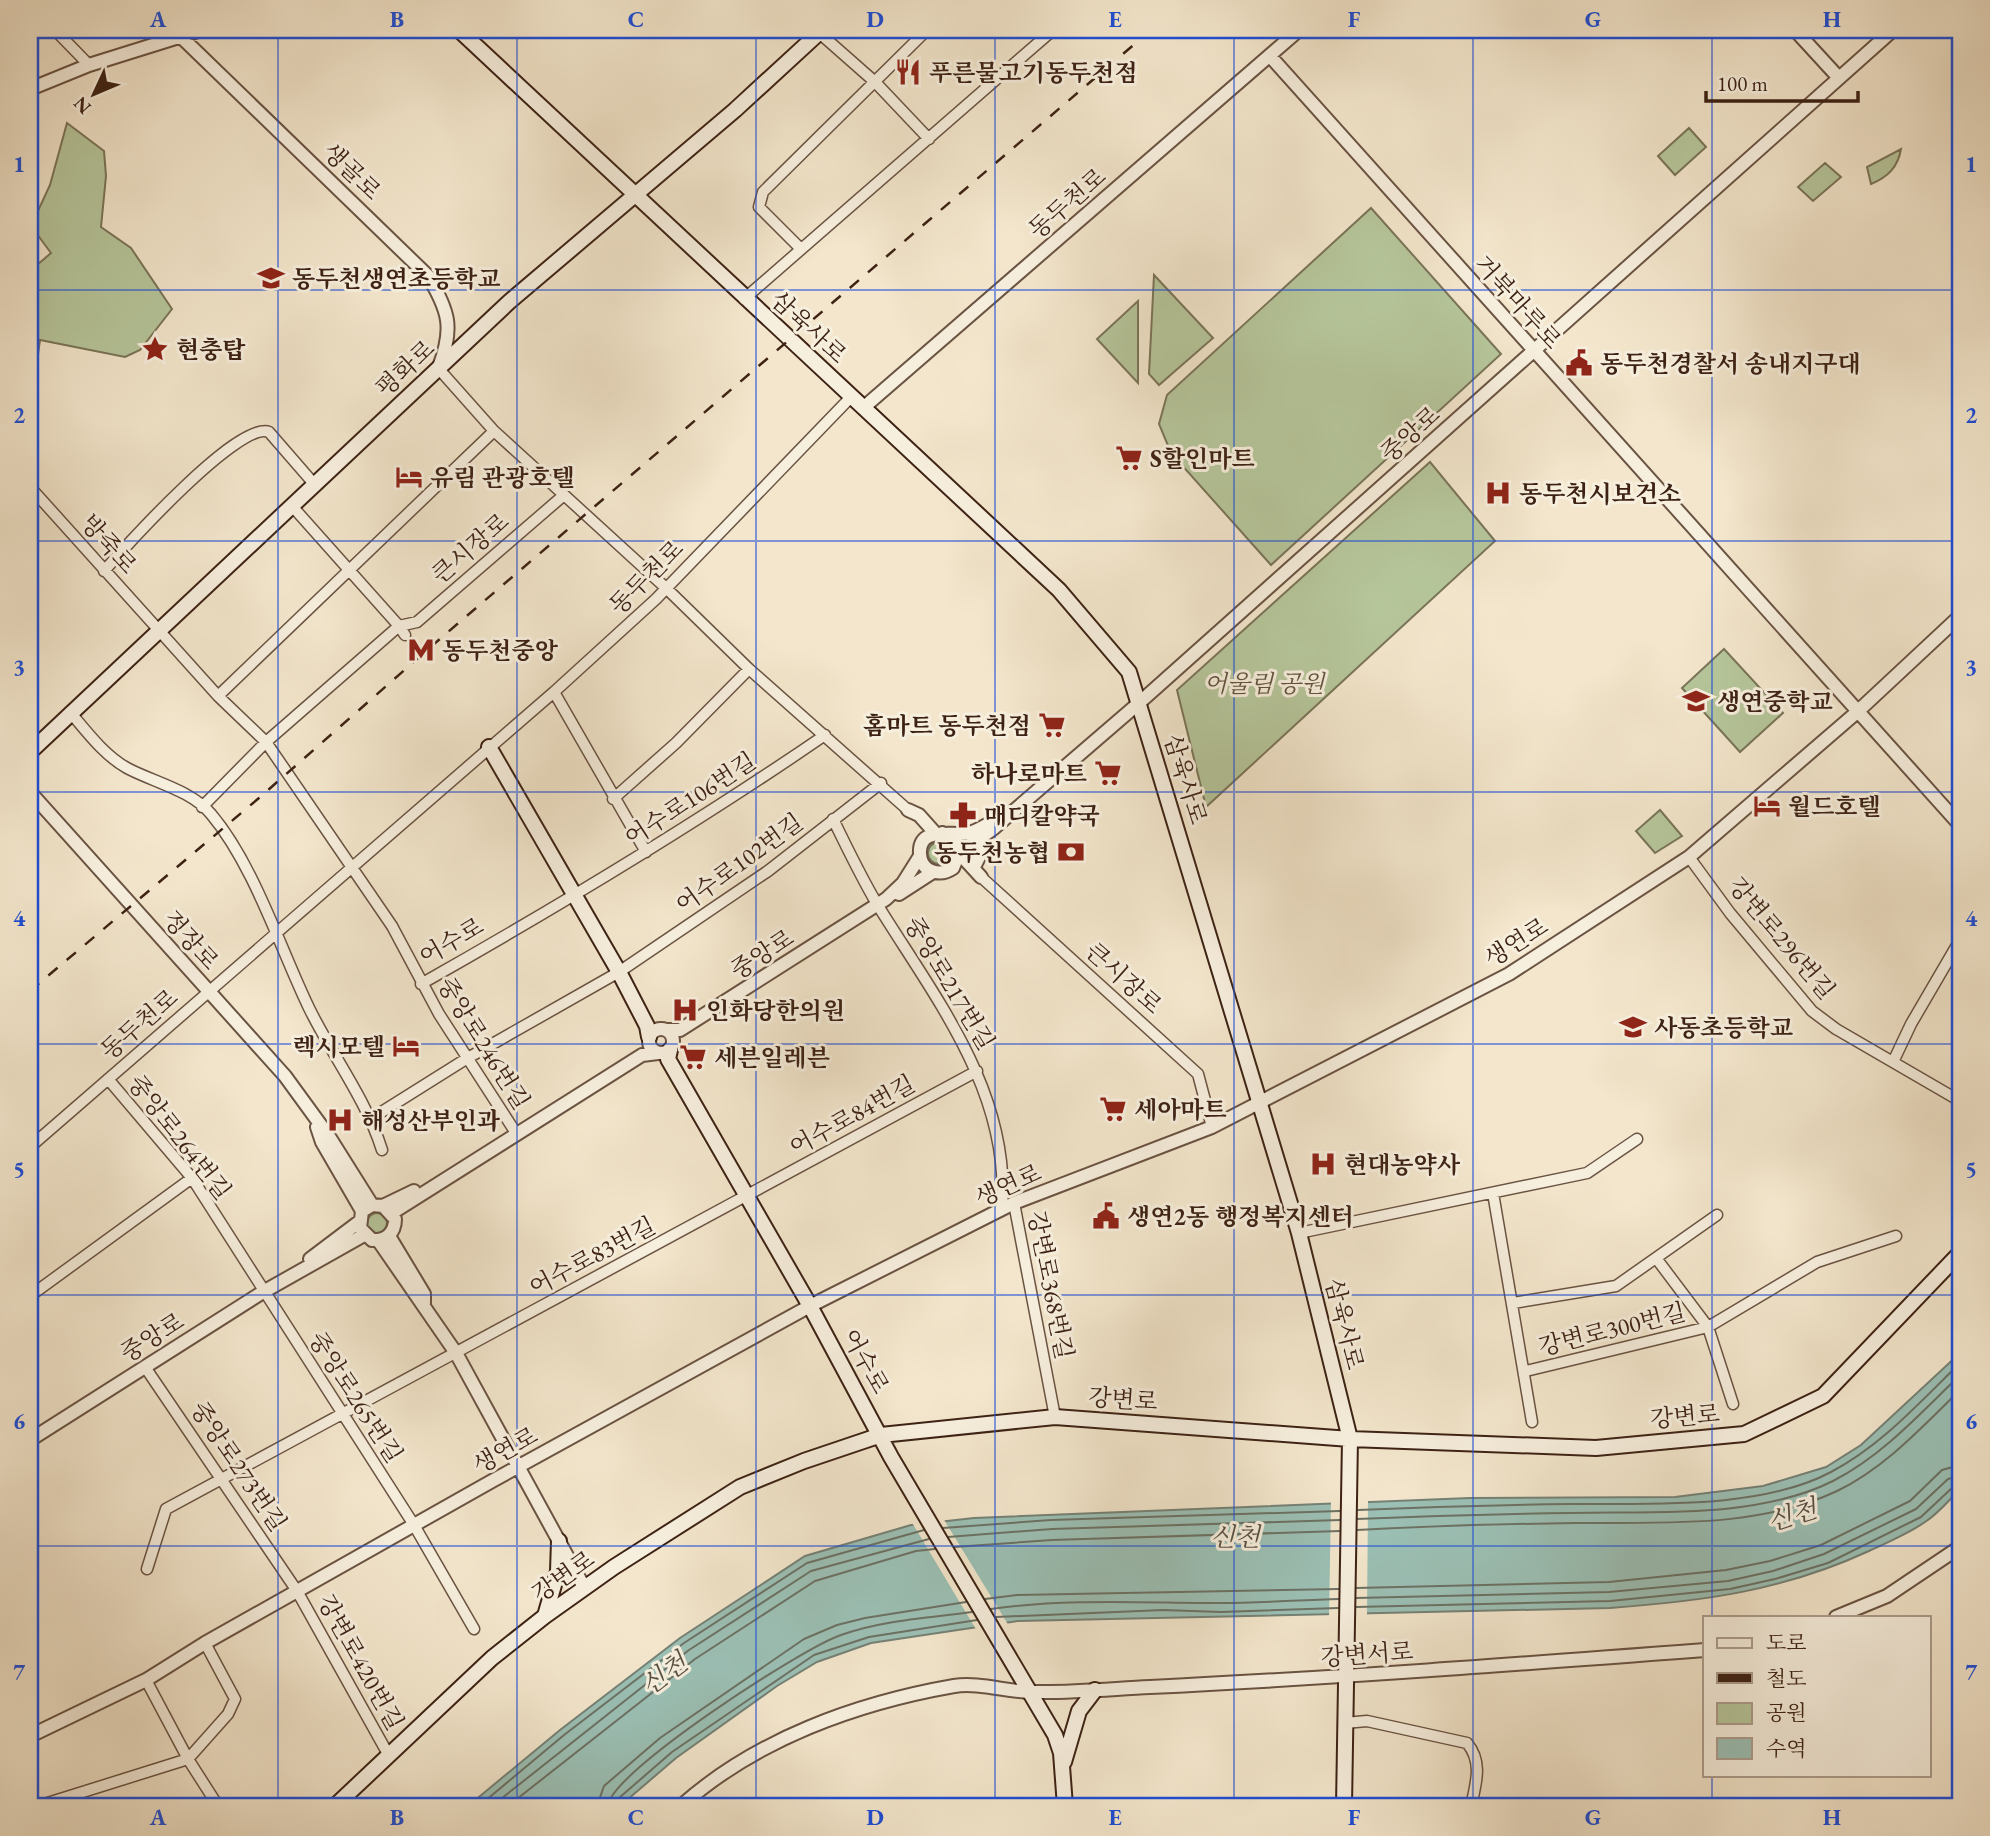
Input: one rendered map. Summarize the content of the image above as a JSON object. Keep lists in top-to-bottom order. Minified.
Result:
{"streets":{"main road":["삼육사로","평화로","어수로","강변로"],"street":["생골로","동두천로","거북마루로","중앙로","방죽로","큰시장로","어수로106번길","어수로102번길","강변로296번길","정장로","생연로","중앙로217번길","중앙로246번길","어수로84번길","중앙로264번길","어수로83번길","강변로368번길","강변로300번길","중앙로265번길","중앙로273번길","강변서로","강변로420번길"]},"crossings":[["생골로","평화로"],["동두천로","거북마루로"],["동두천로","삼육사로"],["동두천로","정장로"],["동두천로","어수로"],["동두천로","중앙로246번길"],["동두천로","중앙로264번길"],["거북마루로","중앙로"],["거북마루로","생연로"],["삼육사로","평화로"],["삼육사로","중앙로"],["삼육사로","생연로"],["삼육사로","강변로"],["삼육사로","강변서로"],["평화로","방죽로"],["중앙로","정장로"],["중앙로","어수로"],["중앙로","중앙로217번길"],["중앙로","중앙로246번길"],["중앙로","중앙로264번길"],["중앙로","중앙로265번길"],["중앙로","중앙로273번길"],["방죽로","큰시장로"],["큰시장로","생연로"],["어수로106번길","어수로"],["어수로102번길","어수로"],["어수로102번길","중앙로246번길"],["강변로296번길","생연로"],["어수로","생연로"],["어수로","중앙로246번길"],["어수로","어수로84번길"],["어수로","어수로83번길"],["어수로","강변로"],["어수로","강변서로"],["생연로","중앙로217번길"],["생연로","강변로368번길"],["생연로","중앙로265번길"],["생연로","중앙로273번길"],["생연로","강변로420번길"],["중앙로217번길","어수로84번길"],["중앙로217번길","강변로368번길"],["어수로84번길","어수로83번길"],["중앙로264번길","중앙로265번길"],["어수로83번길","중앙로265번길"],["어수로83번길","중앙로273번길"],["강변로368번길","강변로"],["강변로","강변로420번길"],["중앙로273번길","강변로420번길"]],"water":["신천"],"parks":["어울림 공원"],"places":{"restaurant":["푸른물고기동두천점"],"school or university":["동두천생연초등학교","생연중학교","사동초등학교"],"place":["현충탑"],"public building":["동두천경찰서 송내지구대","생연2동 행정복지센터"],"supermarket":["S할인마트","홈마트 동두천점","하나로마트","세븐일레븐","세아마트"],"hotel":["유림 관광호텔","월드호텔","렉시모텔"],"hospital":["동두천시보건소","인화당한의원","해성산부인과","현대농약사"],"metro station":["동두천중앙"],"pharmacy":["매디칼약국"],"bank":["동두천농협"]},"legend":["도로","철도","공원","수역"],"scale_bar":"100 m","north":"bottom left","grid":{"columns":["A","B","C","D","E","F","G","H"],"rows":["1","2","3","4","5","6","7"]}}
